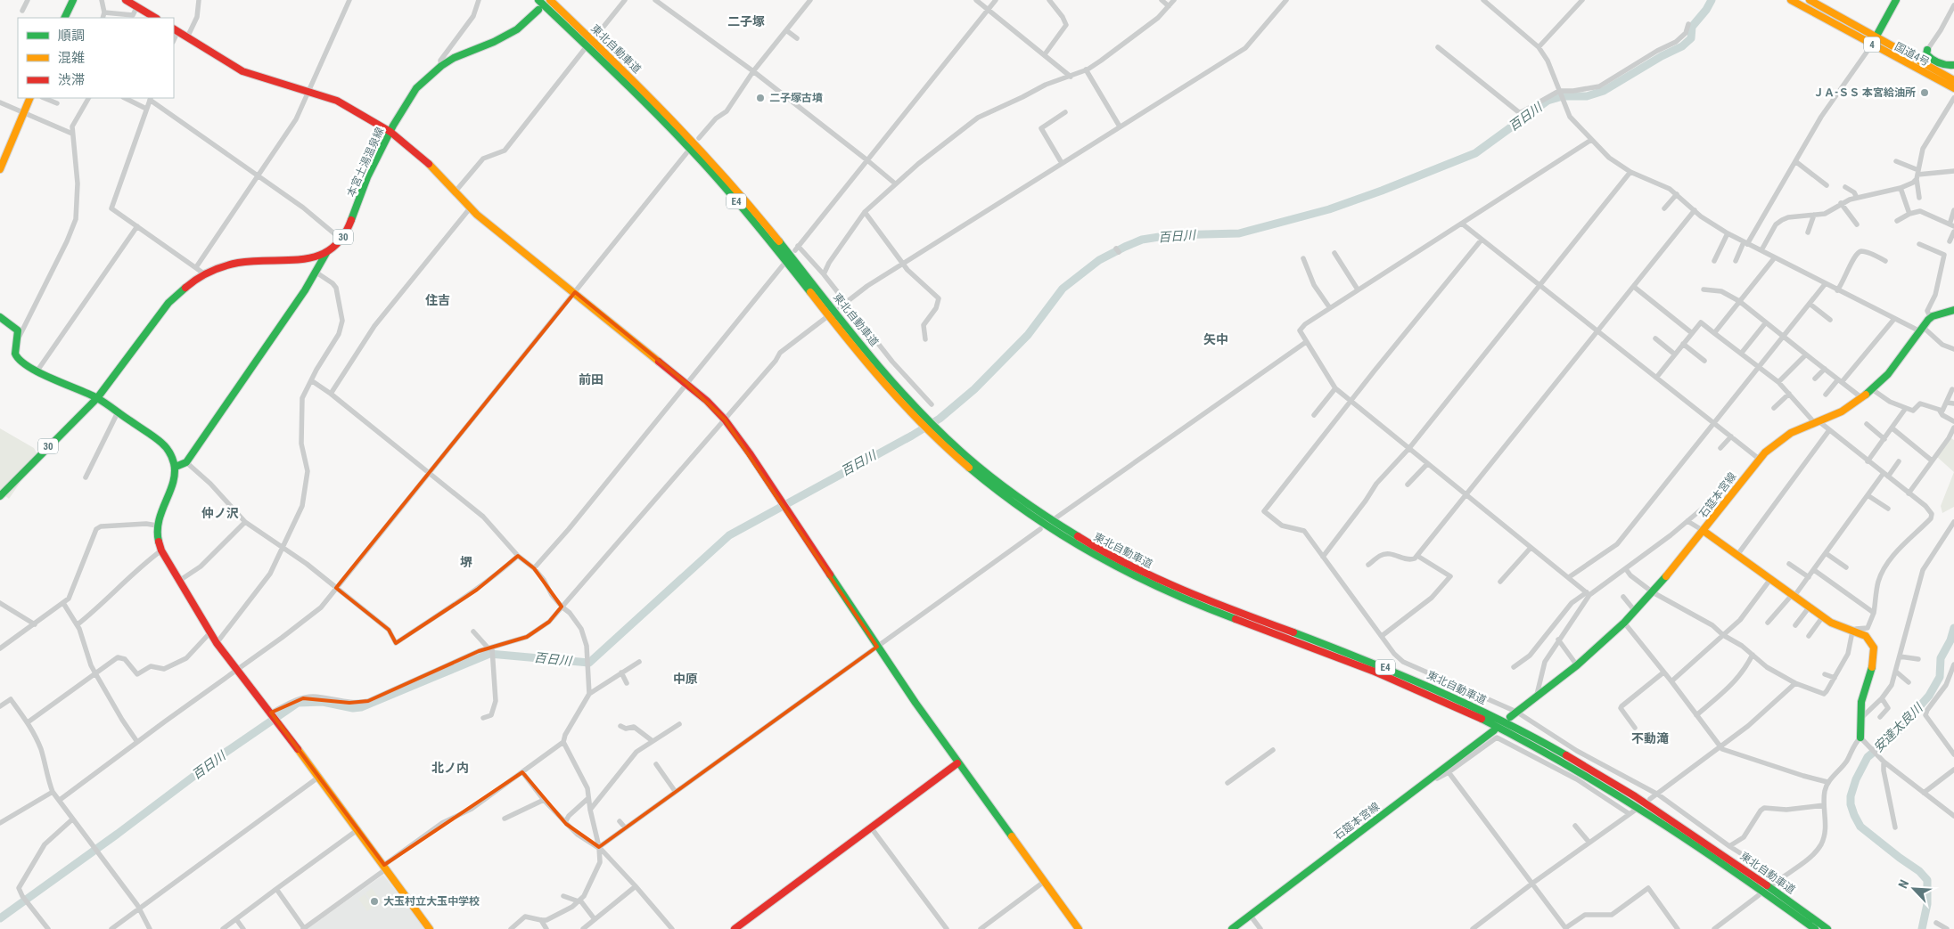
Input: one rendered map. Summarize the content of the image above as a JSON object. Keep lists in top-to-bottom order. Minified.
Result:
{"streets":{"main road":["4","東北自動車道","国道4号","本宮土湯温泉線","E4","30","石筵本宮線"]},"districts":["二子塚","住吉","矢中","前田","仲ノ沢","堺","中原","不動滝","北ノ内"],"water":["百日川","安達太良川"],"places":["ＪＡ-ＳＳ 本宮給油所","二子塚古墳","大玉村立大玉中学校"],"legend":["順調","混雑","渋滞"],"north":"top left"}
